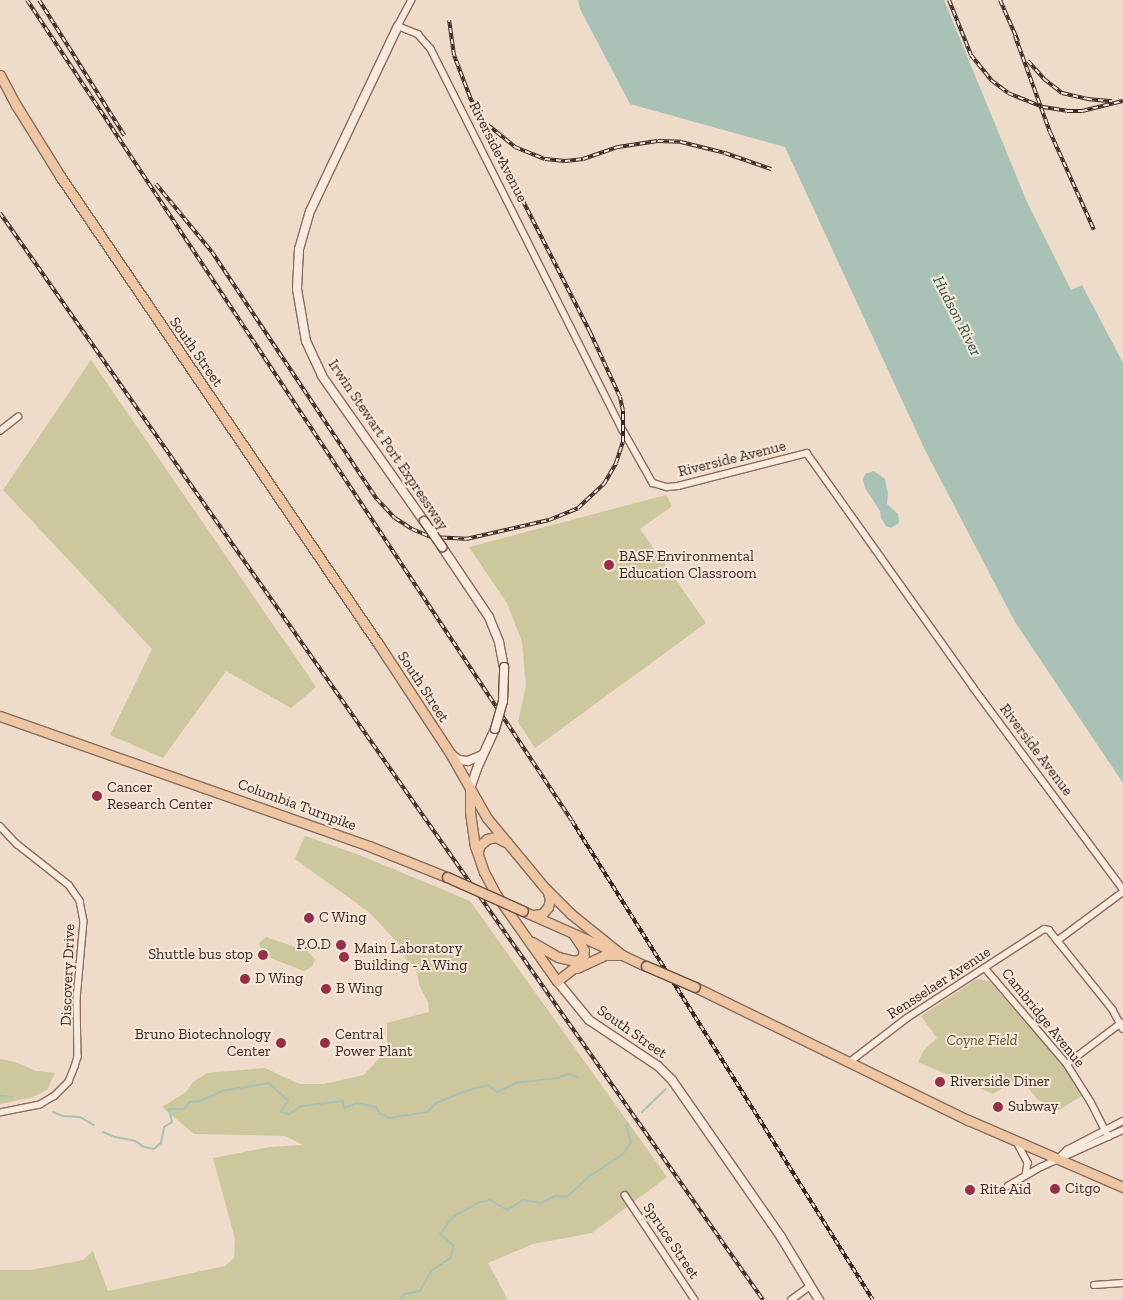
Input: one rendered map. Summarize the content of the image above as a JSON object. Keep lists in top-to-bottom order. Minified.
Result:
{"streets":{"main road":["South Street","Irwin Stewart Port Expressway","Columbia Turnpike"],"street":["Riverside Avenue","Discovery Drive","Rensselaer Avenue","Cambridge Avenue","Spruce Street"]},"crossings":[["Riverside Avenue","Irwin Stewart Port Expressway"],["South Street","Irwin Stewart Port Expressway"],["Rensselaer Avenue","Cambridge Avenue"]],"water":["Hudson River"],"parks":["Coyne Field"],"places":["BASF Environmental Education Classroom","Cancer Research Center","C Wing","P.O.D","Shuttle bus stop","Main Laboratory Building - A Wing","D Wing","B Wing","Bruno Biotechnology Center","Central Power Plant","Riverside Diner","Subway","Citgo","Rite Aid"]}
